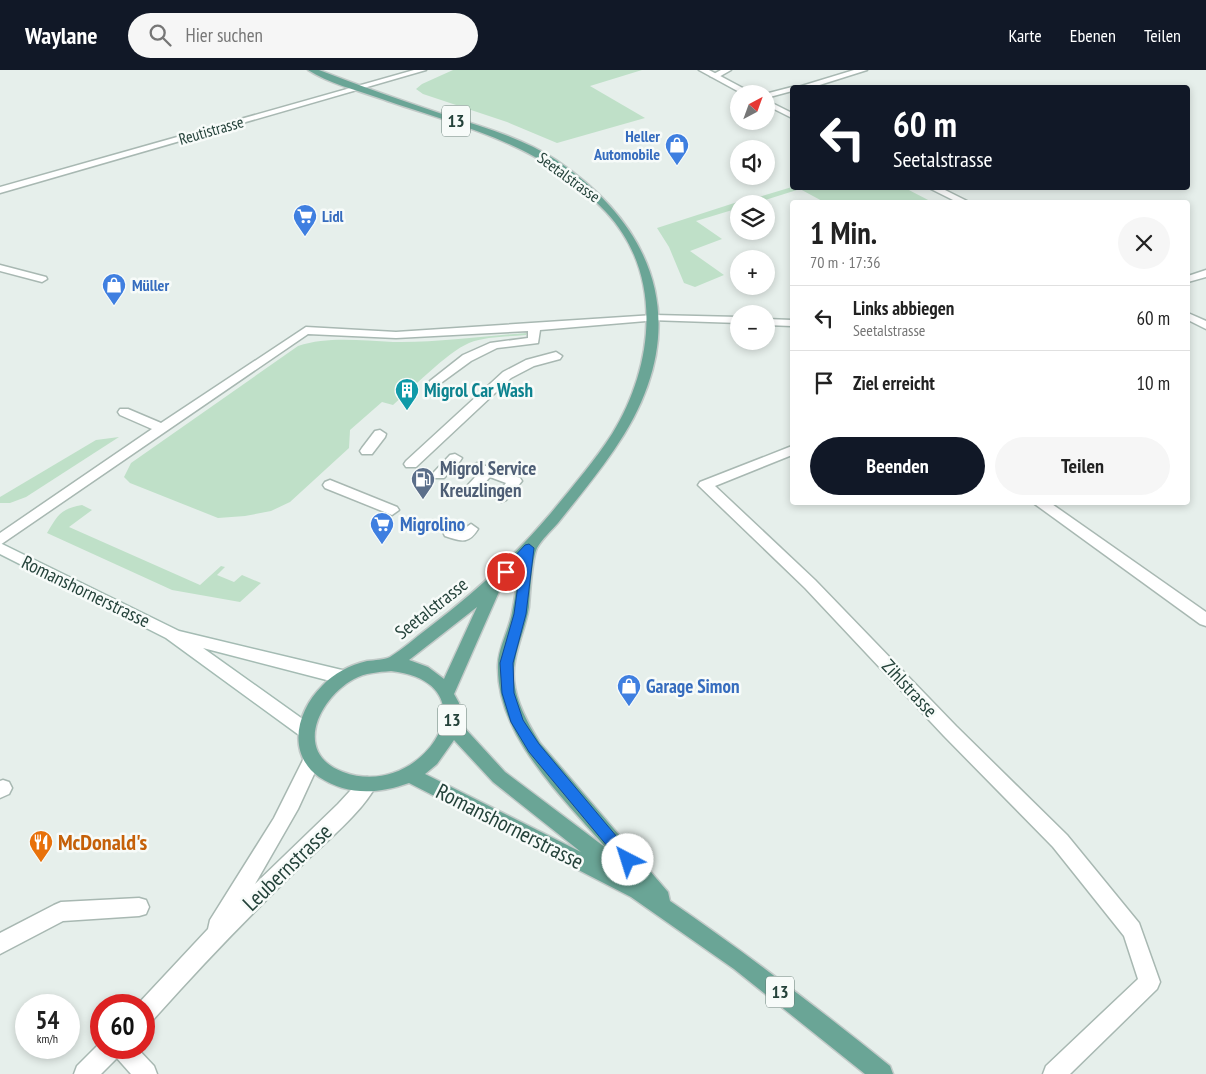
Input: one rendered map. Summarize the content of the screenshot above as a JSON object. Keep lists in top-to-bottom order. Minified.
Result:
{"streets":{"main road":["13","Seetalstrasse","Romanshornerstrasse"],"street":["Reutistrasse","Zihlstrasse","Leubernstrasse"]},"crossings":[["13","Seetalstrasse"],["13","Romanshornerstrasse"],["13","Leubernstrasse"],["Reutistrasse","Seetalstrasse"],["Seetalstrasse","Romanshornerstrasse"],["Seetalstrasse","Leubernstrasse"],["Romanshornerstrasse","Leubernstrasse"]],"places":{"shop":["Heller Automobile","Müller","Garage Simon"],"supermarket":["Lidl","Migrolino"],"building":["Migrol Car Wash"],"fuel station":["Migrol Service Kreuzlingen"],"restaurant":["McDonald's"]},"north":"top right","page":{"header":"Waylane","search":"Hier suchen","nav":["Karte","Ebenen","Teilen"],"map_buttons":["+","−"],"turn":["60 m","Seetalstrasse"],"heading":["1 Min.","70 m · 17:36"],"list":[{"name":"Links abbiegen","note":"Seetalstrasse","value":"60 m"},{"name":"Ziel erreicht","value":"10 m"}],"buttons":["Beenden","Teilen"],"speed":"54 km/h","limit":"60"}}
